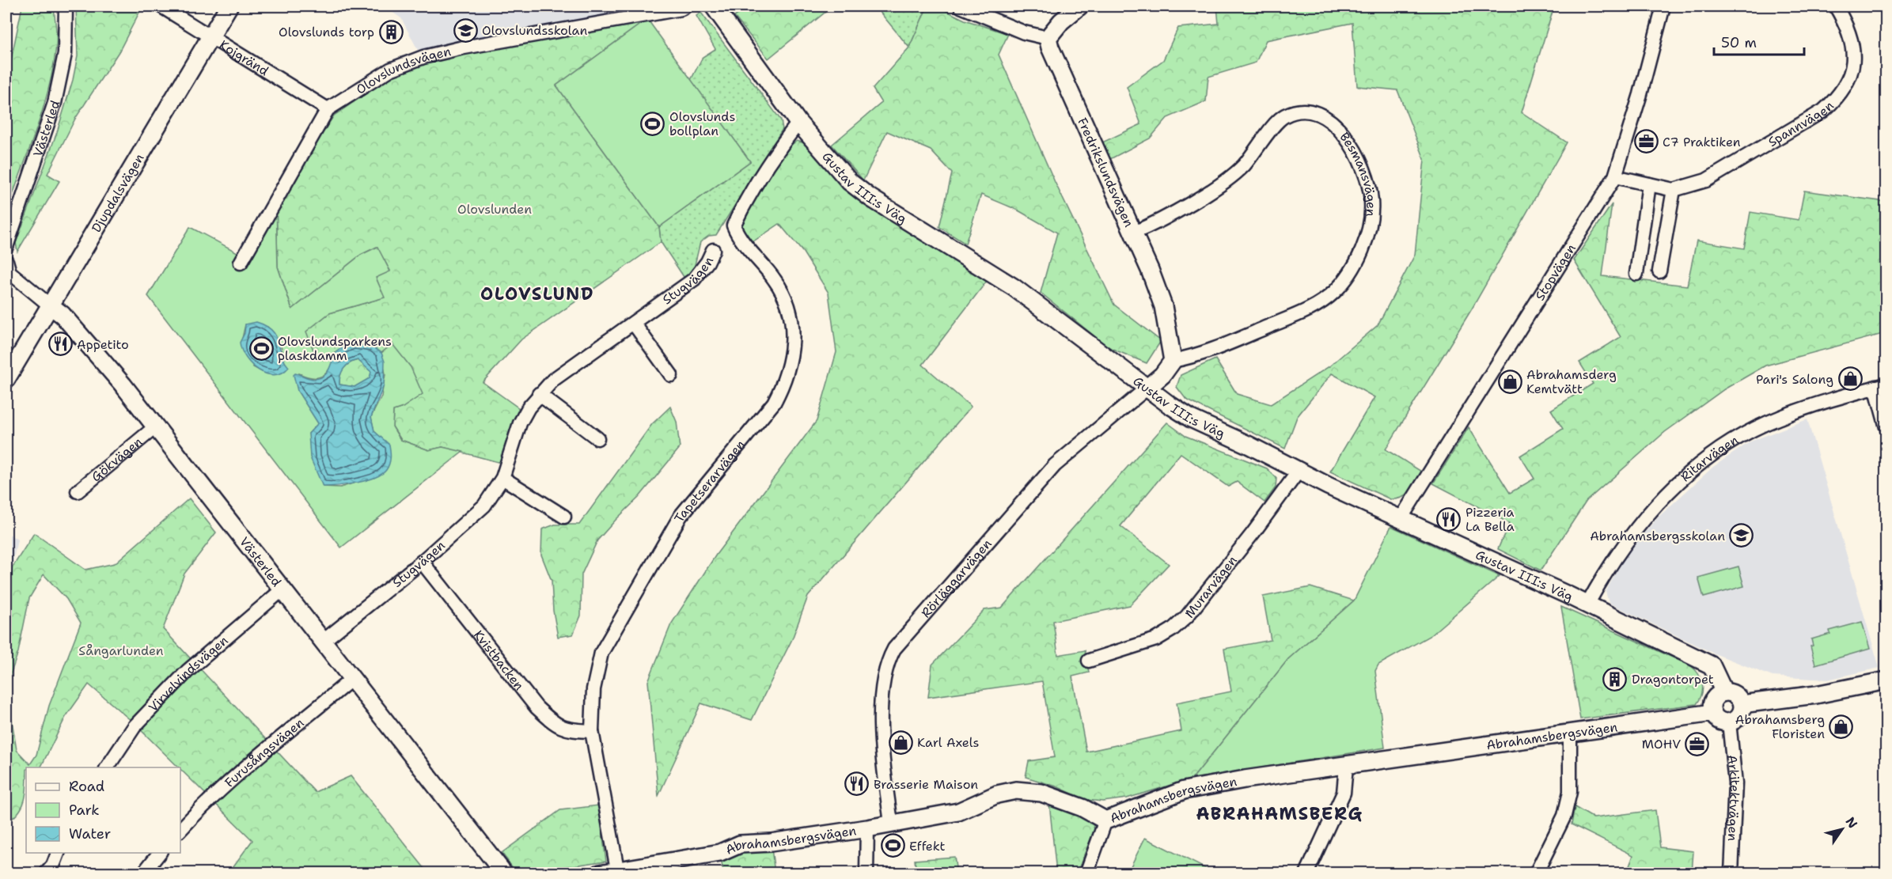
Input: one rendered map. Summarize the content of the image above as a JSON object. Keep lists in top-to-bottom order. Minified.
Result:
{"streets":{"street":["Kojgränd","Olovslundsvägen","Spannvägen","Västerled","Fredrikslundsvägen","Besmansvägen","Gustav III:s Väg","Djupdalsvägen","Stopvägen","Stugvägen","Gökvägen","Ritarvägen","Tapetserarvägen","Rörläggarvägen","Murarvägen","Kvistbacken","Virvelvindsvägen","Abrahamsbergsvägen","Furusångsvägen","Arkitektvägen"]},"crossings":[["Kojgränd","Olovslundsvägen"],["Kojgränd","Djupdalsvägen"],["Spannvägen","Stopvägen"],["Västerled","Djupdalsvägen"],["Västerled","Stugvägen"],["Västerled","Gökvägen"],["Västerled","Virvelvindsvägen"],["Västerled","Furusångsvägen"],["Fredrikslundsvägen","Besmansvägen"],["Gustav III:s Väg","Stopvägen"],["Gustav III:s Väg","Ritarvägen"],["Gustav III:s Väg","Tapetserarvägen"],["Gustav III:s Väg","Rörläggarvägen"],["Gustav III:s Väg","Murarvägen"],["Gustav III:s Väg","Abrahamsbergsvägen"],["Gustav III:s Väg","Arkitektvägen"],["Stugvägen","Kvistbacken"],["Tapetserarvägen","Kvistbacken"],["Tapetserarvägen","Abrahamsbergsvägen"],["Rörläggarvägen","Abrahamsbergsvägen"],["Abrahamsbergsvägen","Arkitektvägen"]],"districts":["OLOVSLUND","ABRAHAMSBERG"],"parks":["Olovslunden","Sångarlunden"],"places":{"school or university":["Olovslundsskolan","Abrahamsbergsskolan"],"building":["Olovslunds torp","Dragontorpet"],"sports":["Olovslunds bollplan","Olovslundsparkens plaskdamm","Effekt"],"office":["C7 Praktiken","MOHV"],"restaurant":["Appetito","Pizzeria La Bella","Brasserie Maison"],"shop":["Pari's Salong","Abrahamsderg Kemtvätt","Abrahamsberg Floristen","Karl Axels"]},"legend":["Road","Park","Water"],"scale_bar":"50 m","north":"top right"}
